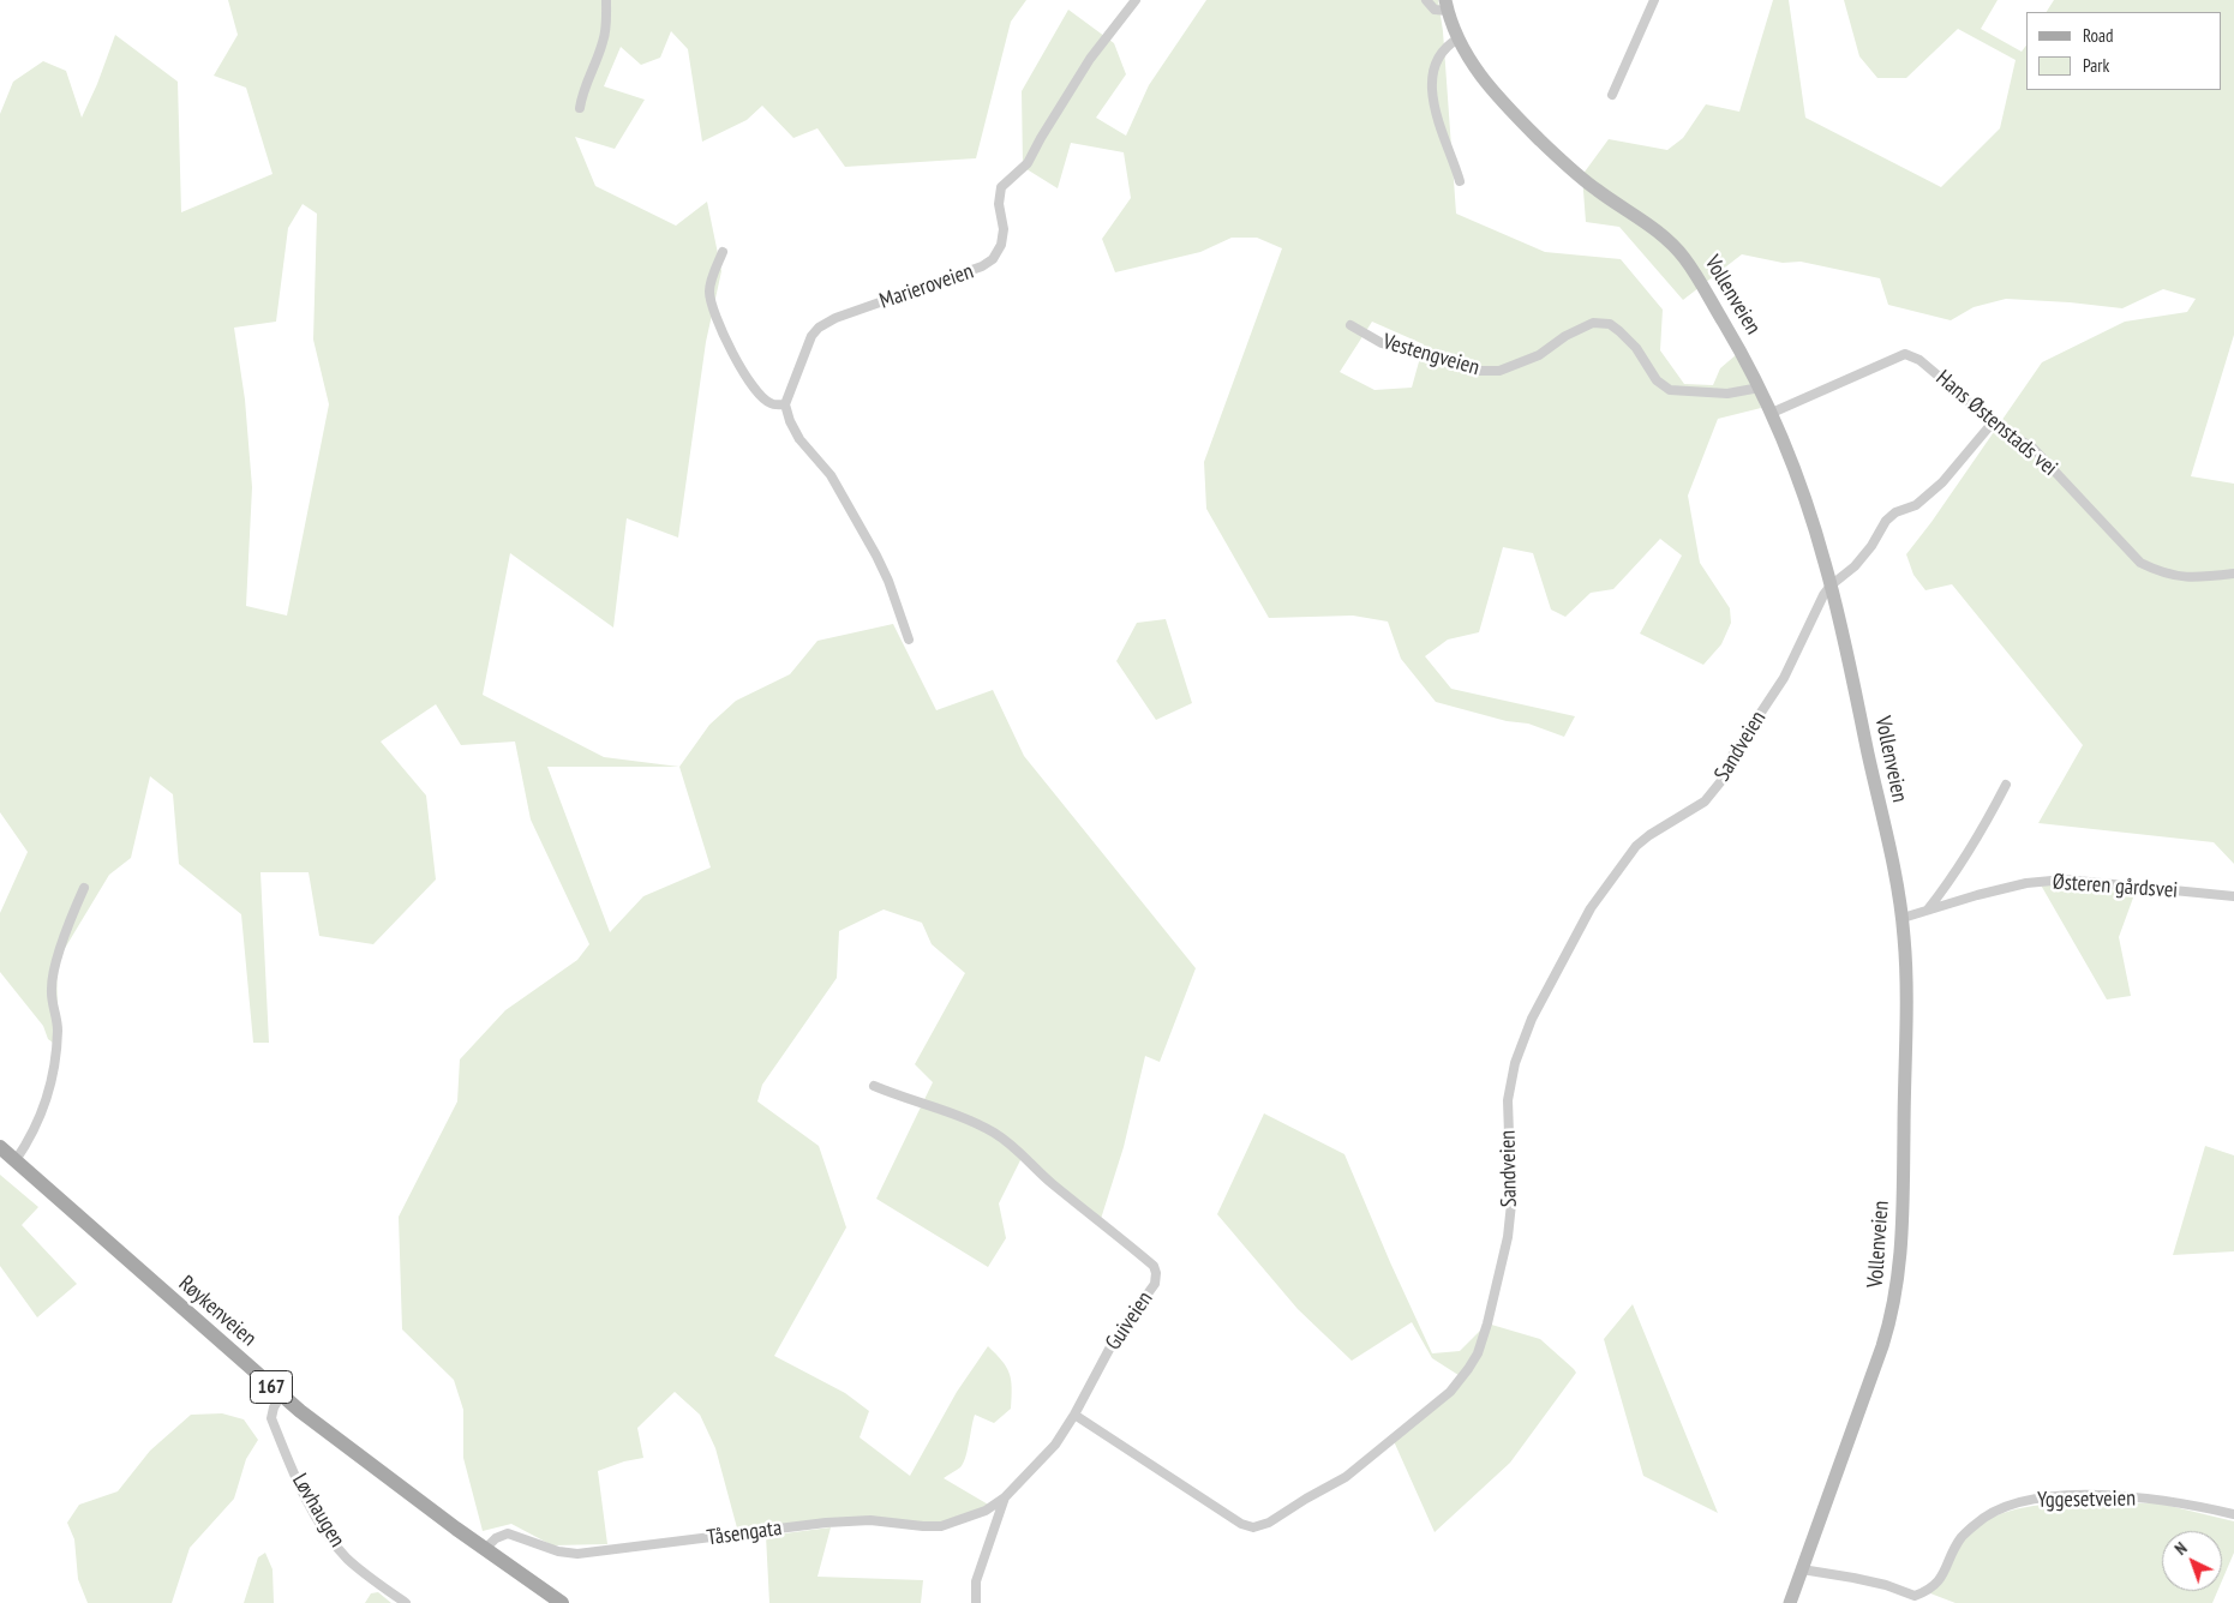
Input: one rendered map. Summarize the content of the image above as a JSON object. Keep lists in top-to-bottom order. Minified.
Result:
{"streets":{"main road":["Vollenveien","Røykenveien","167"],"street":["Marieroveien","Vestengveien","Hans Østenstads vei","Sandveien","Østeren gårdsvei","Guiveien","Yggesetveien","Løvhaugen","Tåsengata"]},"crossings":[["Vollenveien","Vestengveien"],["Vollenveien","Hans Østenstads vei"],["Vollenveien","Sandveien"],["Vollenveien","Østeren gårdsvei"],["Vollenveien","Yggesetveien"],["Sandveien","Guiveien"],["Røykenveien","Løvhaugen"],["Røykenveien","Tåsengata"],["Guiveien","Tåsengata"]],"legend":["Road","Park"],"north":"top left"}
